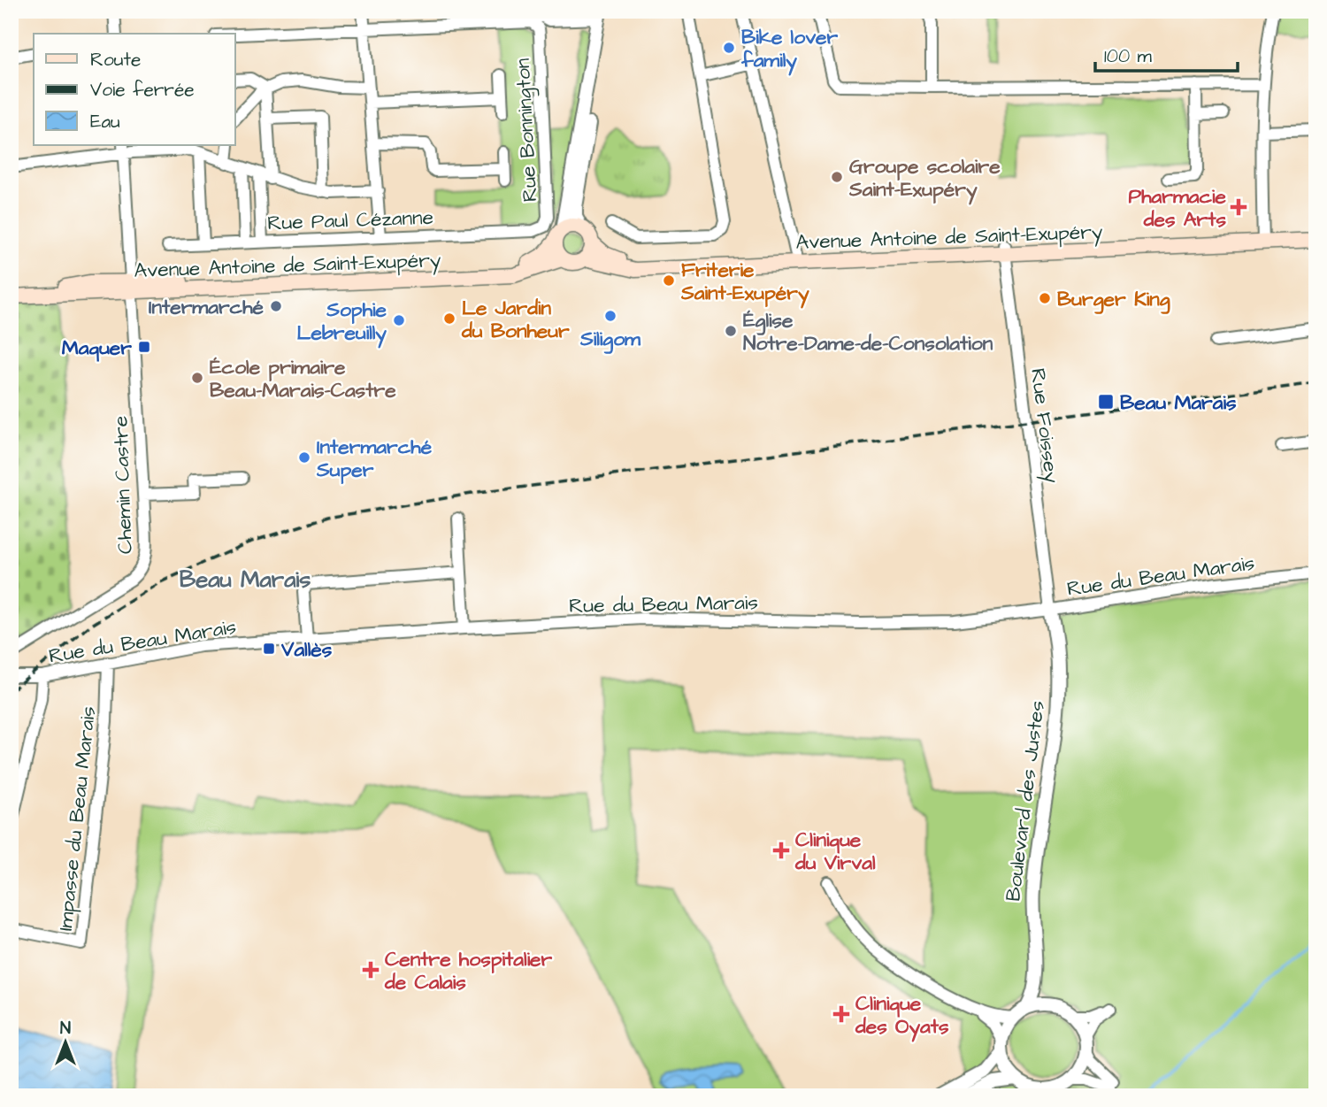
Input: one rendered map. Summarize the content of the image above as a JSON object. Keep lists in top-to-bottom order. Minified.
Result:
{"streets":{"main road":["Avenue Antoine de Saint-Exupéry"],"street":["Rue Bonnington","Rue Paul Cézanne","Rue Foissey","Chemin Castre","Rue du Beau Marais","Boulevard des Justes","Impasse du Beau Marais"]},"crossings":[["Rue Bonnington","Rue Paul Cézanne"],["Avenue Antoine de Saint-Exupéry","Rue Foissey"],["Avenue Antoine de Saint-Exupéry","Chemin Castre"],["Rue Foissey","Rue du Beau Marais"],["Rue Foissey","Boulevard des Justes"],["Rue du Beau Marais","Boulevard des Justes"],["Rue du Beau Marais","Impasse du Beau Marais"]],"districts":["Beau Marais"],"places":{"other":["Bike lover family","Groupe scolaire Saint-Exupéry","Friterie Saint-Exupéry","Burger King","Intermarché","Siligom","Le Jardin du Bonheur","Sophie Lebreuilly","Église Notre-Dame-de-Consolation","École primaire Beau-Marais-Castre","Intermarché Super"],"health":["Pharmacie des Arts","Clinique du Virval","Centre hospitalier de Calais","Clinique des Oyats"],"transit":["Maquer","Beau Marais","Vallès"]},"legend":["Route","Voie ferrée","Eau"],"scale_bar":"100 m","north":"top"}
